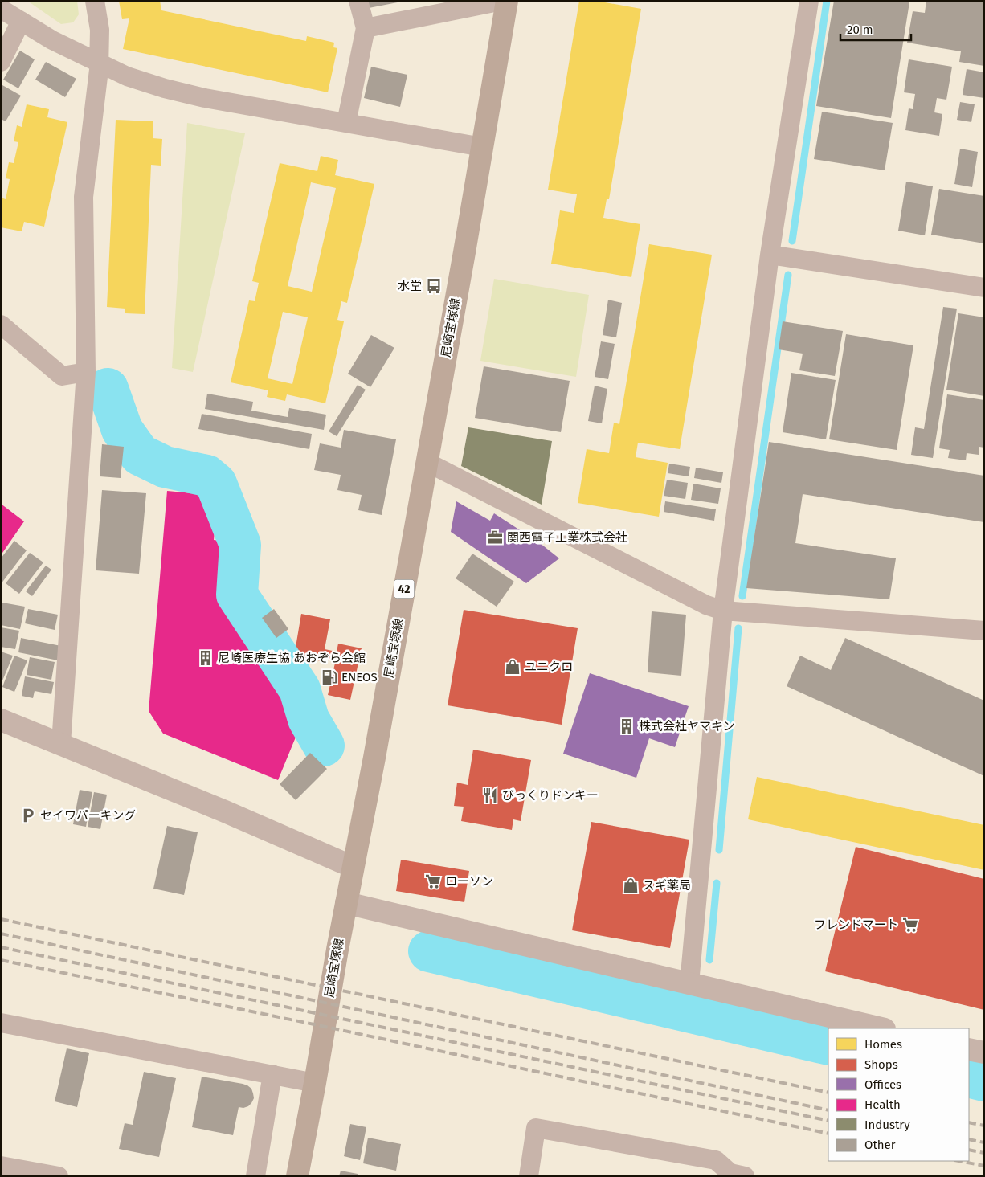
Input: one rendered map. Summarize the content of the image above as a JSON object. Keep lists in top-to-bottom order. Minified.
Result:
{"streets":{"main road":["尼崎宝塚線","42"]},"places":{"bus stop":["水堂"],"office":["関西電子工業株式会社"],"building":["尼崎医療生協 あおぞら会館","株式会社ヤマキン"],"shop":["ユニクロ","スギ薬局"],"fuel station":["ENEOS"],"restaurant":["びっくりドンキー"],"parking":["セイワパーキング"],"supermarket":["ローソン","フレンドマート"]},"legend":["Homes","Shops","Offices","Health","Industry","Other"],"scale_bar":"20 m"}
